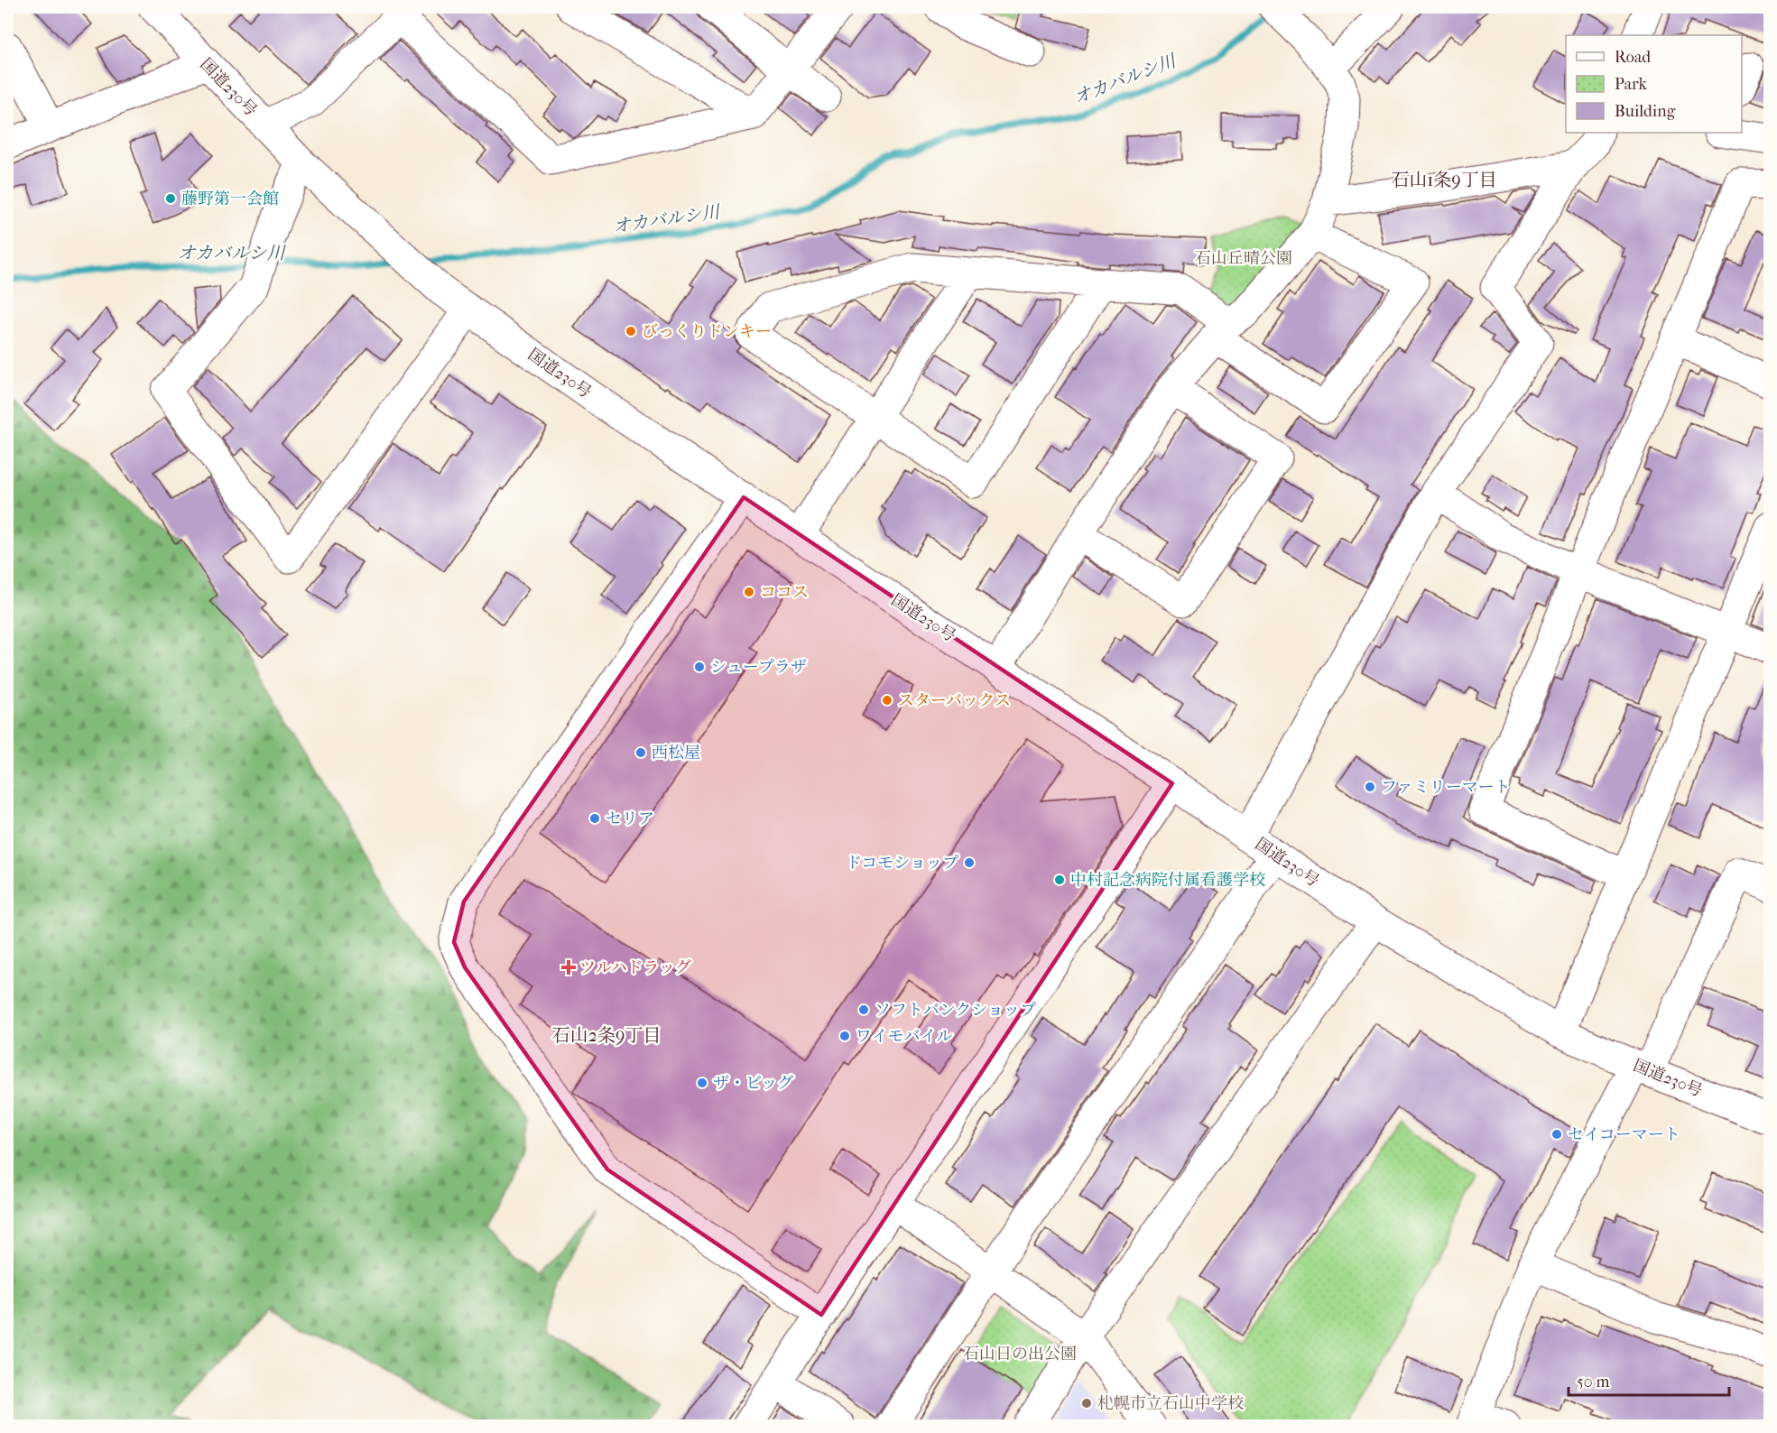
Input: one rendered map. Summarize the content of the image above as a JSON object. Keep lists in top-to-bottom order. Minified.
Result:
{"streets":{"main road":["国道230号"]},"districts":["石山1条9丁目","石山2条9丁目"],"water":["オカバルシ川"],"parks":["石山丘晴公園","石山日の出公園"],"places":{"other":["藤野第一会館","びっくりドンキー","ココス","シュープラザ","スターバックス","西松屋","ファミリーマート","セリア","ドコモショップ","中村記念病院付属看護学校","ソフトバンクショップ","ワイモバイル","ザ・ビッグ","セイコーマート","札幌市立石山中学校"],"health":["ツルハドラッグ"]},"legend":["Road","Park","Building"],"scale_bar":"50 m"}
